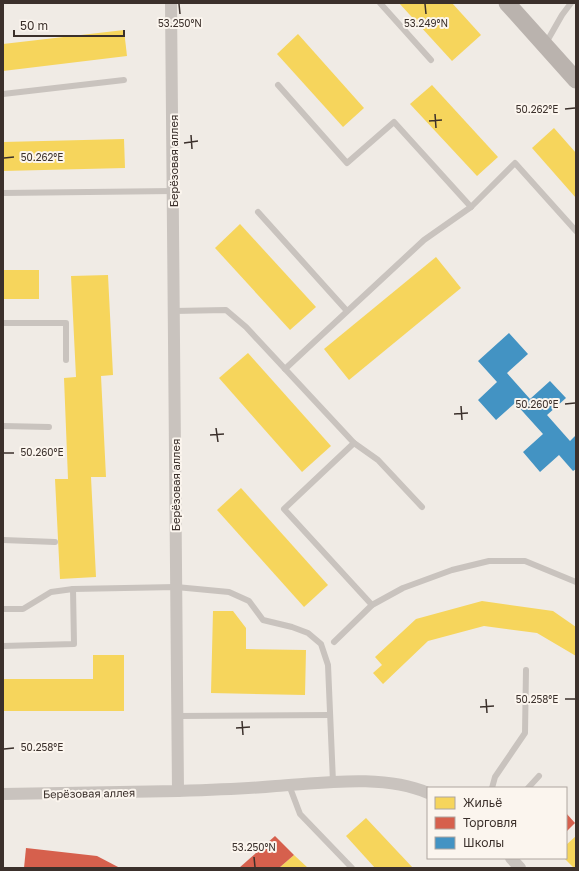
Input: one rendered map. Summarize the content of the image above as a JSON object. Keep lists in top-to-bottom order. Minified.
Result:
{"streets":{"street":["Берёзовая аллея"]},"legend":["Жильё","Торговля","Школы"],"scale_bar":"50 m","coordinates":["53.250°N","53.249°N","50.262°E","50.260°E","50.258°E"]}
